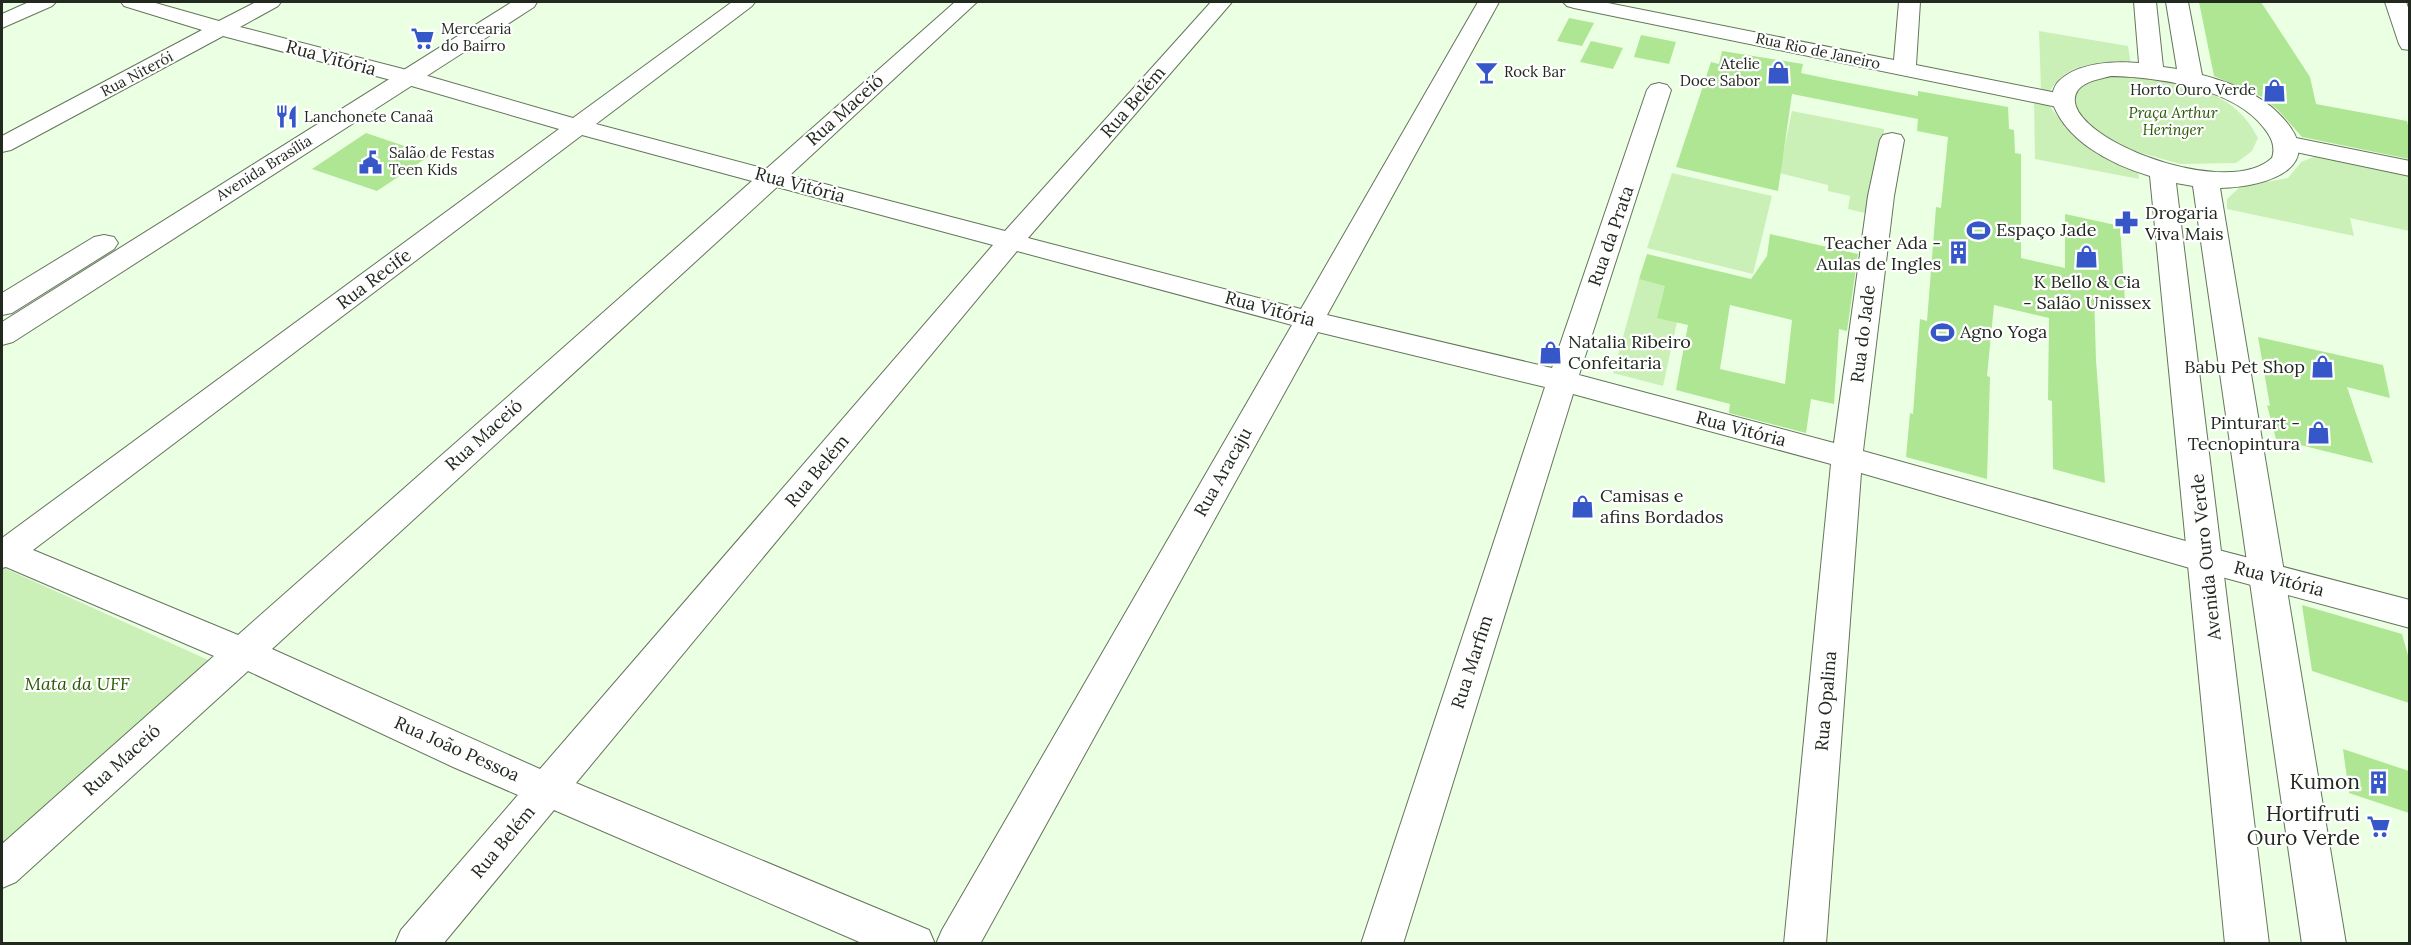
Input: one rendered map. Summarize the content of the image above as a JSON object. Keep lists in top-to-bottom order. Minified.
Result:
{"streets":{"street":["Rua Rio de Janeiro","Rua Vitória","Rua Niterói","Rua Belém","Rua Maceió","Avenida Brasília","Rua da Prata","Rua Recife","Rua do Jade","Rua Aracaju","Avenida Ouro Verde","Rua Marfim","Rua Opalina","Rua João Pessoa"]},"crossings":[["Rua Vitória","Rua Niterói"],["Rua Vitória","Rua Belém"],["Rua Vitória","Rua Maceió"],["Rua Vitória","Avenida Brasília"],["Rua Vitória","Rua da Prata"],["Rua Vitória","Rua Recife"],["Rua Vitória","Rua do Jade"],["Rua Vitória","Rua Aracaju"],["Rua Vitória","Avenida Ouro Verde"],["Rua Vitória","Rua Marfim"],["Rua Vitória","Rua Opalina"],["Rua Belém","Rua João Pessoa"],["Rua Maceió","Rua João Pessoa"],["Rua da Prata","Rua Marfim"],["Rua Recife","Rua João Pessoa"],["Rua do Jade","Rua Opalina"]],"parks":["Praça Arthur Heringer","Mata da UFF"],"places":{"supermarket":["Mercearia do Bairro","Hortifruti Ouro Verde"],"bar":["Rock Bar"],"shop":["Atelie Doce Sabor","Horto Ouro Verde","K Bello & Cia - Salão Unissex","Natalia Ribeiro Confeitaria","Babu Pet Shop","Pinturart - Tecnopintura","Camisas e afins Bordados"],"restaurant":["Lanchonete Canaã"],"public building":["Salão de Festas Teen Kids"],"pharmacy":["Drogaria Viva Mais"],"sports":["Espaço Jade","Agno Yoga"],"building":["Teacher Ada - Aulas de Ingles","Kumon"]}}
